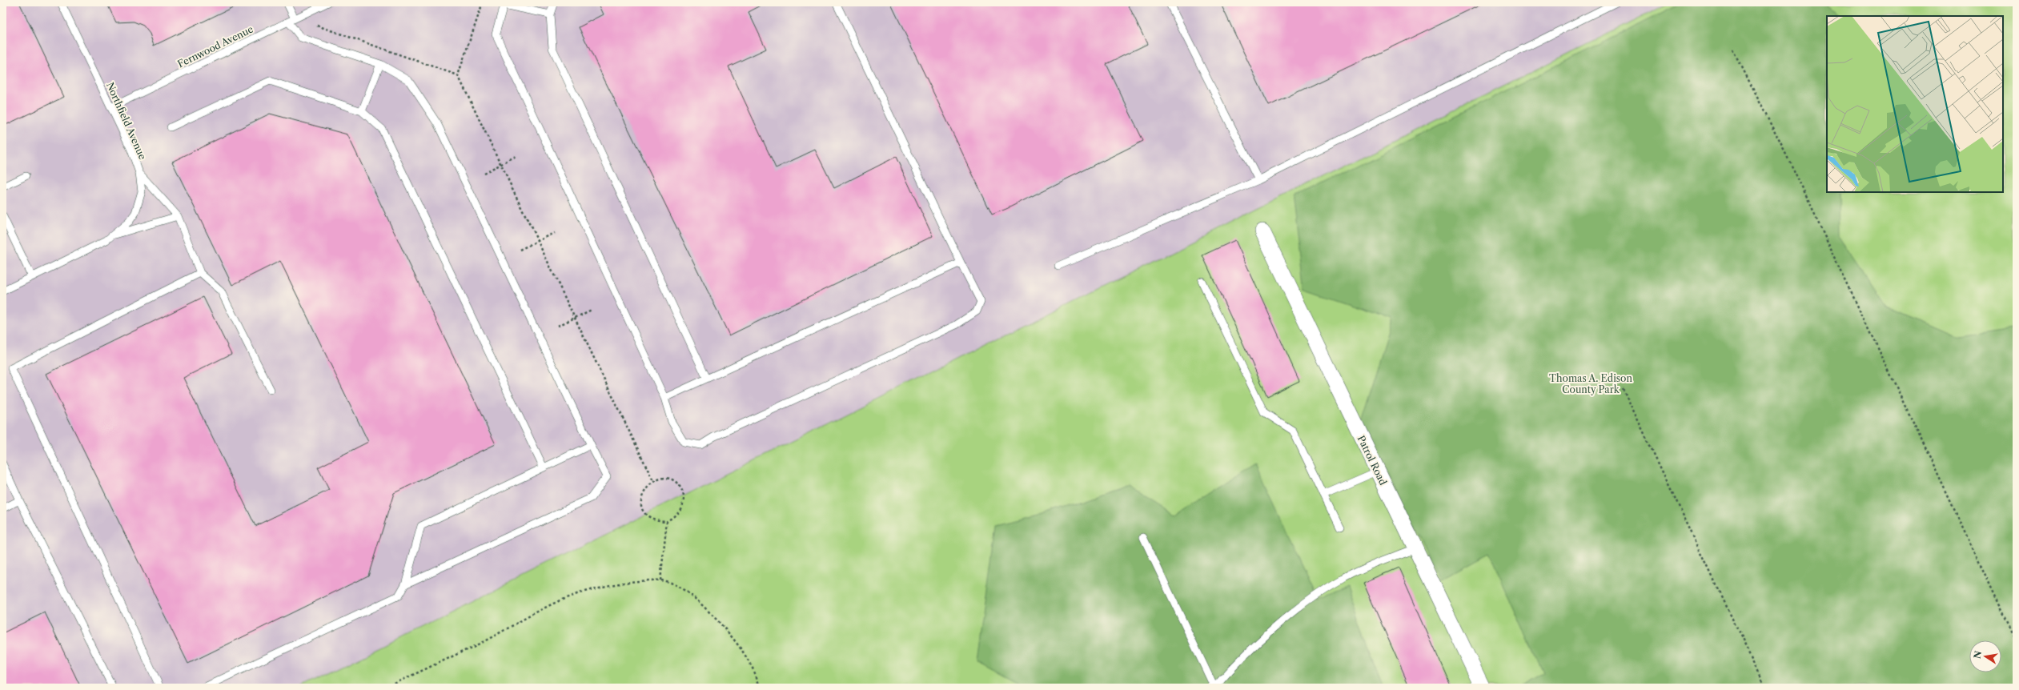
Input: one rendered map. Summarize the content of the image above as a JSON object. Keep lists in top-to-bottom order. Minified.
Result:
{"streets":{"street":["Patrol Road"],"lane":["Fernwood Avenue","Northfield Avenue"]},"crossings":[["Fernwood Avenue","Northfield Avenue"]],"parks":["Thomas A. Edison County Park"],"north":"left"}
